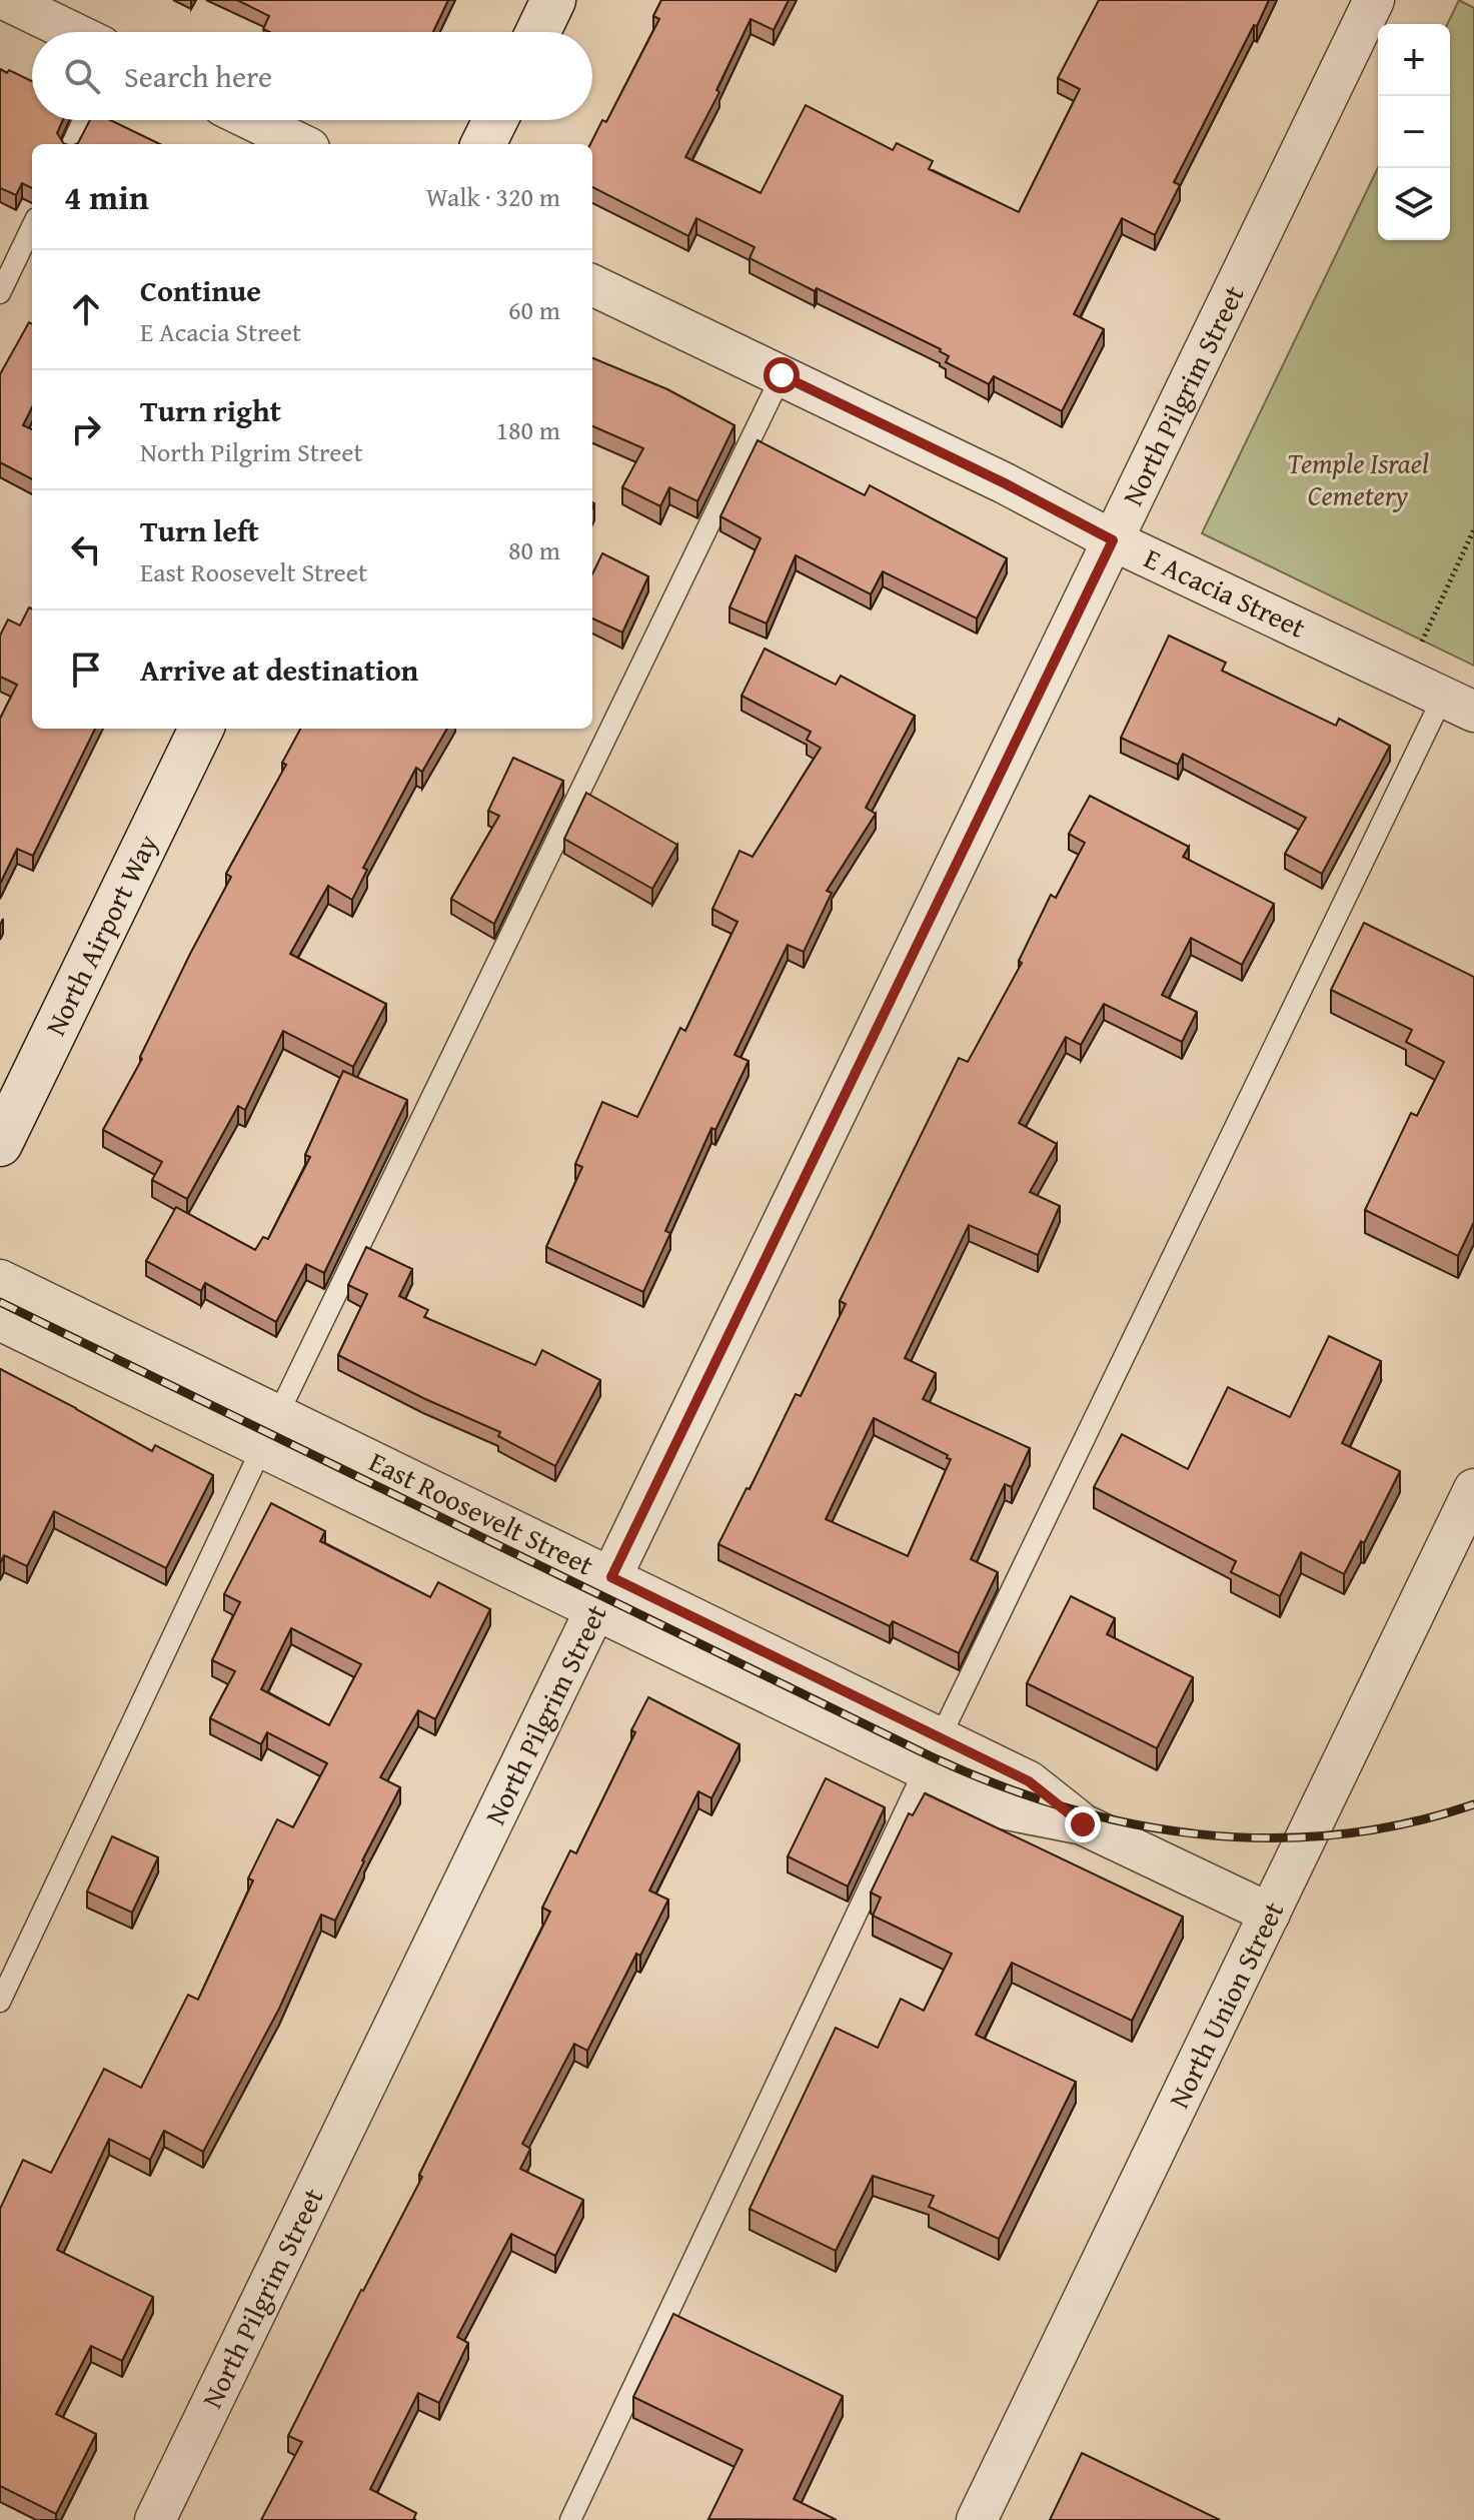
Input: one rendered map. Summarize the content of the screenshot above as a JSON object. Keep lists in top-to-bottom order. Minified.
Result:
{"streets":{"main road":["North Airport Way"],"street":["North Pilgrim Street","E Acacia Street","East Roosevelt Street","North Union Street"]},"crossings":[["North Pilgrim Street","E Acacia Street"],["North Pilgrim Street","East Roosevelt Street"],["East Roosevelt Street","North Union Street"]],"parks":["Temple Israel Cemetery"],"page":{"map_buttons":["+","−"],"search":"Search here","heading":["4 min","Walk · 320 m"],"list":[["Continue","E Acacia Street","60 m"],["Turn right","North Pilgrim Street","180 m"],["Turn left","East Roosevelt Street","80 m"],"Arrive at destination"]}}
